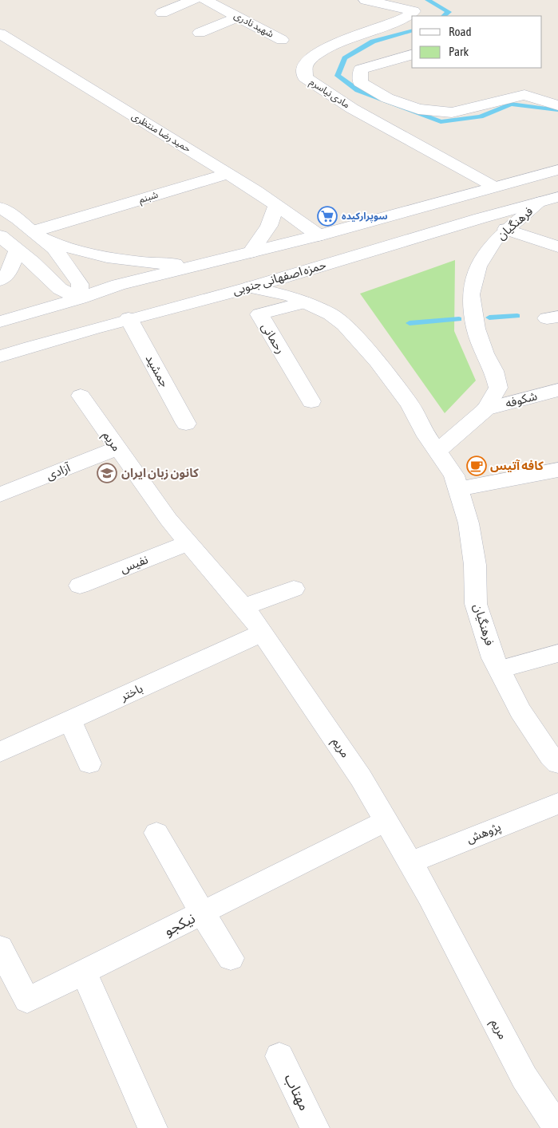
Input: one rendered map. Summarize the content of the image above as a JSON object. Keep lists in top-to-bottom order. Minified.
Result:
{"streets":{"street":["شهید نادری","مادی نیاسرم","حمید رضا منتظری","شبنم","فرهنگیان","حمزه اصفهانی جنوبی","رحمانی","جمشید","شکوفه","مریم","آزادی","نفیس","باختر","پژوهش","نیکجو","مهتاب"]},"crossings":[["حمید رضا منتظری","شبنم"],["فرهنگیان","حمزه اصفهانی جنوبی"],["فرهنگیان","رحمانی"],["فرهنگیان","شکوفه"],["حمزه اصفهانی جنوبی","جمشید"],["مریم","آزادی"],["مریم","نفیس"],["مریم","باختر"],["مریم","پژوهش"],["مریم","نیکجو"]],"places":{"supermarket":["سوپرارکیده"],"cafe":["کافه آتیس"],"school or university":["کانون زبان ایران"]},"legend":["Road","Park"]}
